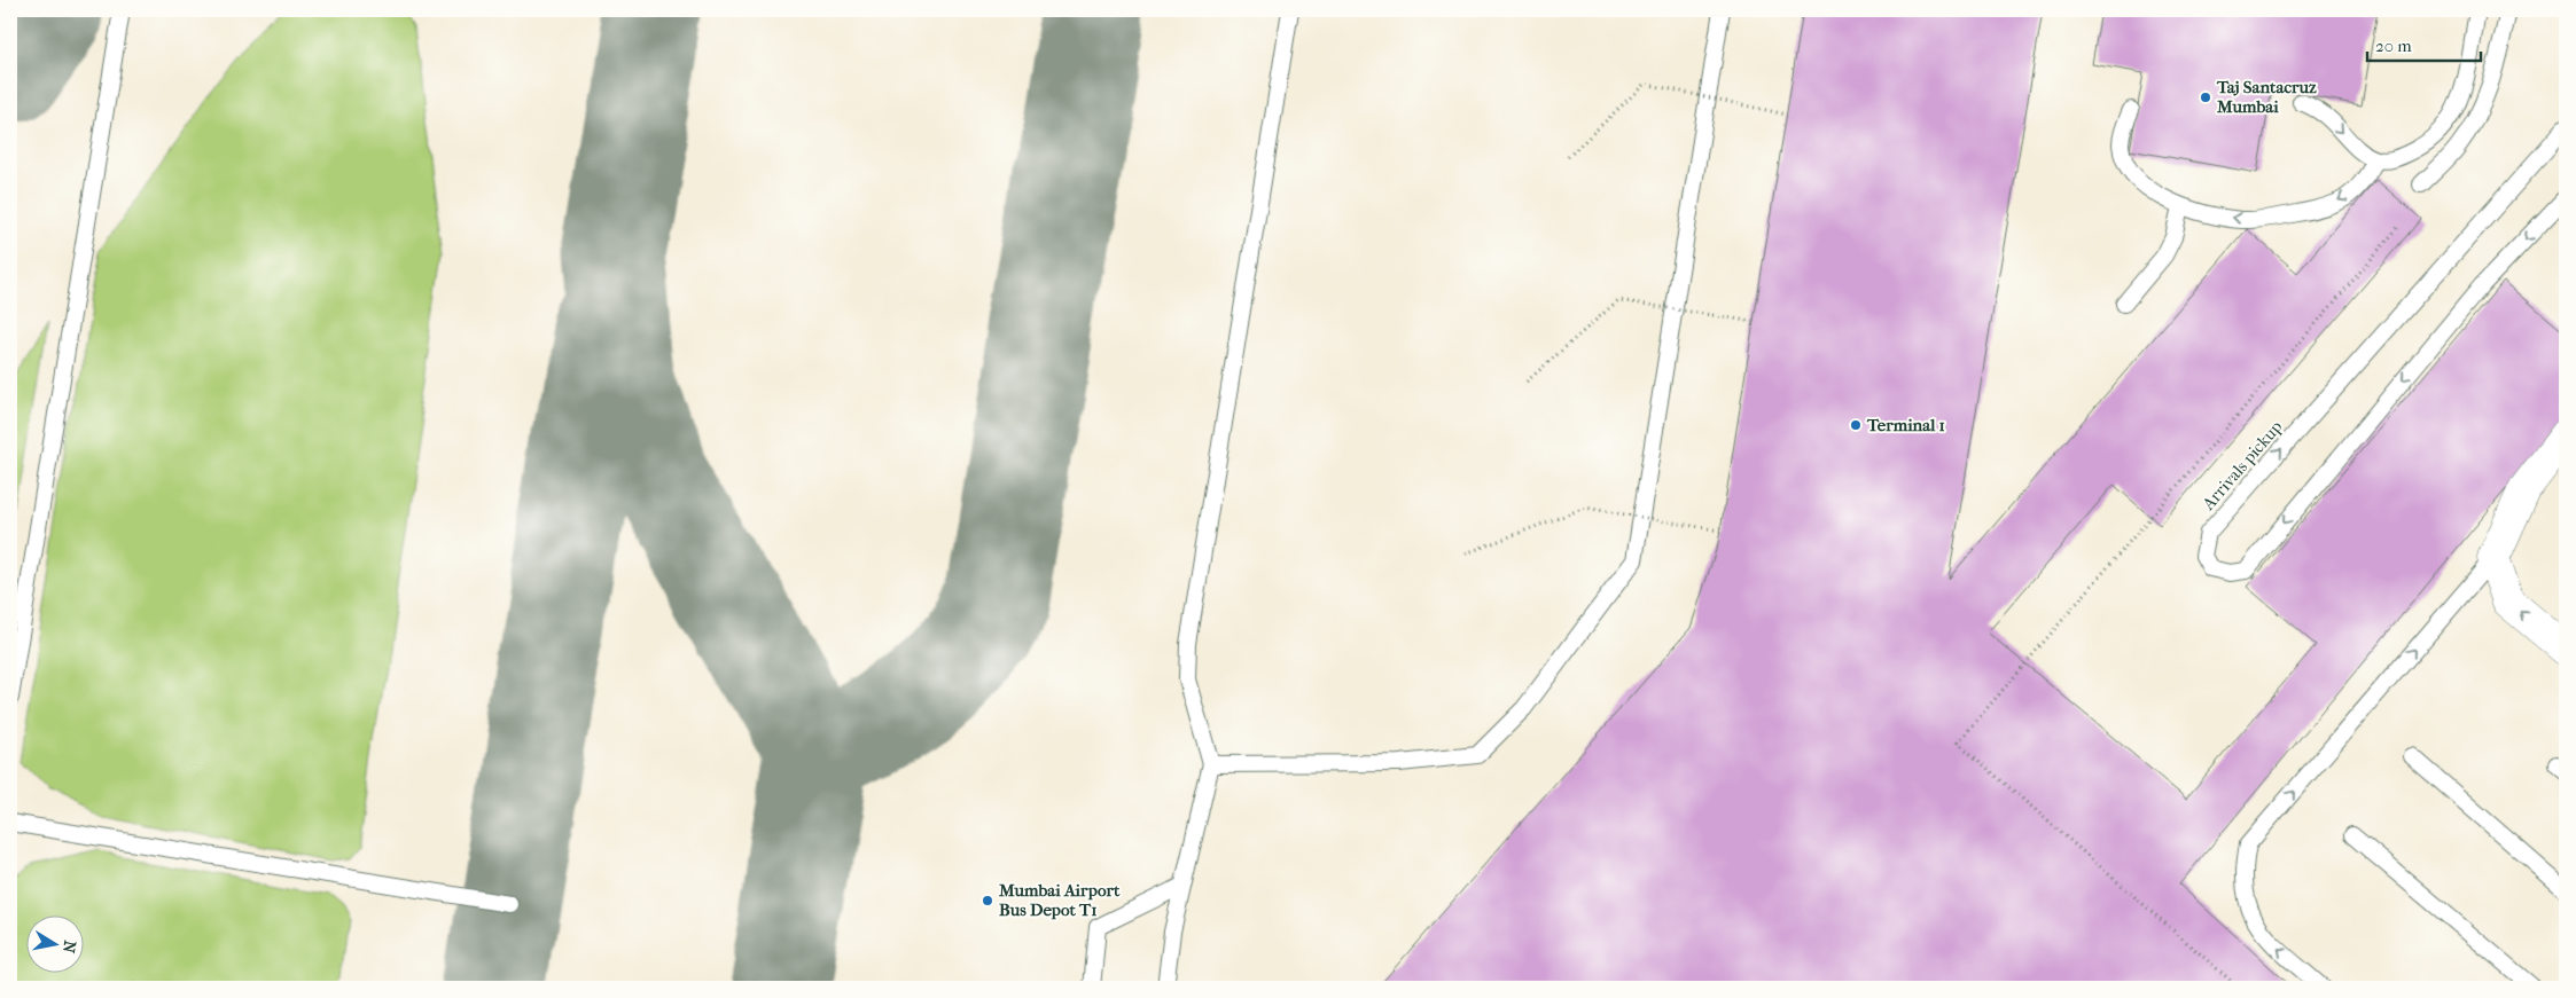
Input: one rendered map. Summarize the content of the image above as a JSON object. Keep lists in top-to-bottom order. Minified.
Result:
{"streets":{"lane":["Arrivals pickup"]},"places":["Taj Santacruz Mumbai","Terminal 1","Mumbai Airport Bus Depot T1"],"scale_bar":"20 m","north":"right"}
